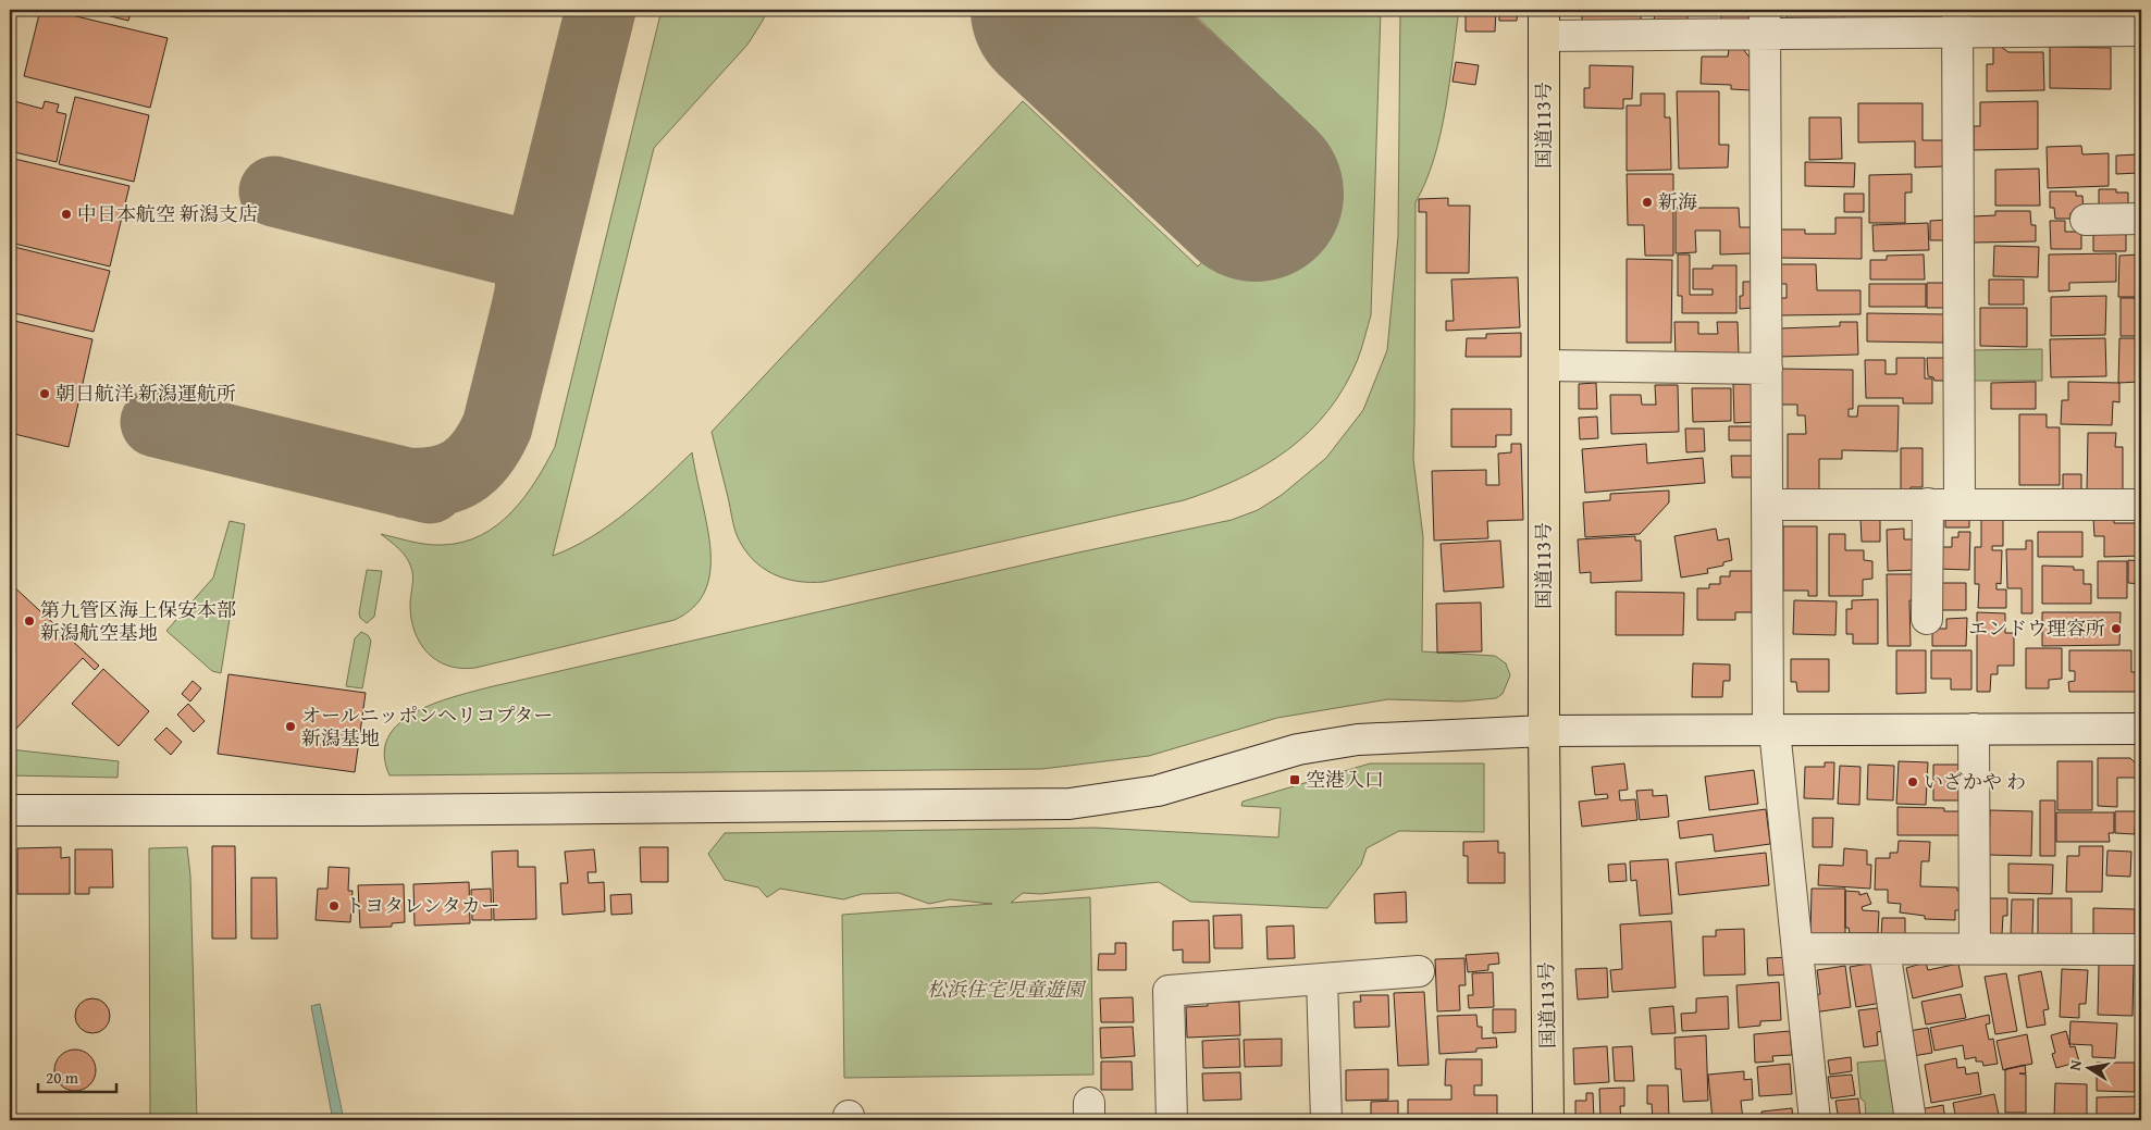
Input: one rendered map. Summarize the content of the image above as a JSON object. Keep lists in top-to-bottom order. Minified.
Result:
{"streets":{"highway":["国道113号"]},"parks":["松浜住宅児童遊園"],"places":{"other":["新海","中日本航空 新潟支店","朝日航洋 新潟運航所","第九管区海上保安本部 新潟航空基地","エンドウ理容所","オールニッポンヘリコプター 新潟基地","いざかや わ","トヨタレンタカー"],"transit":["空港入口"]},"scale_bar":"20 m","north":"left"}
